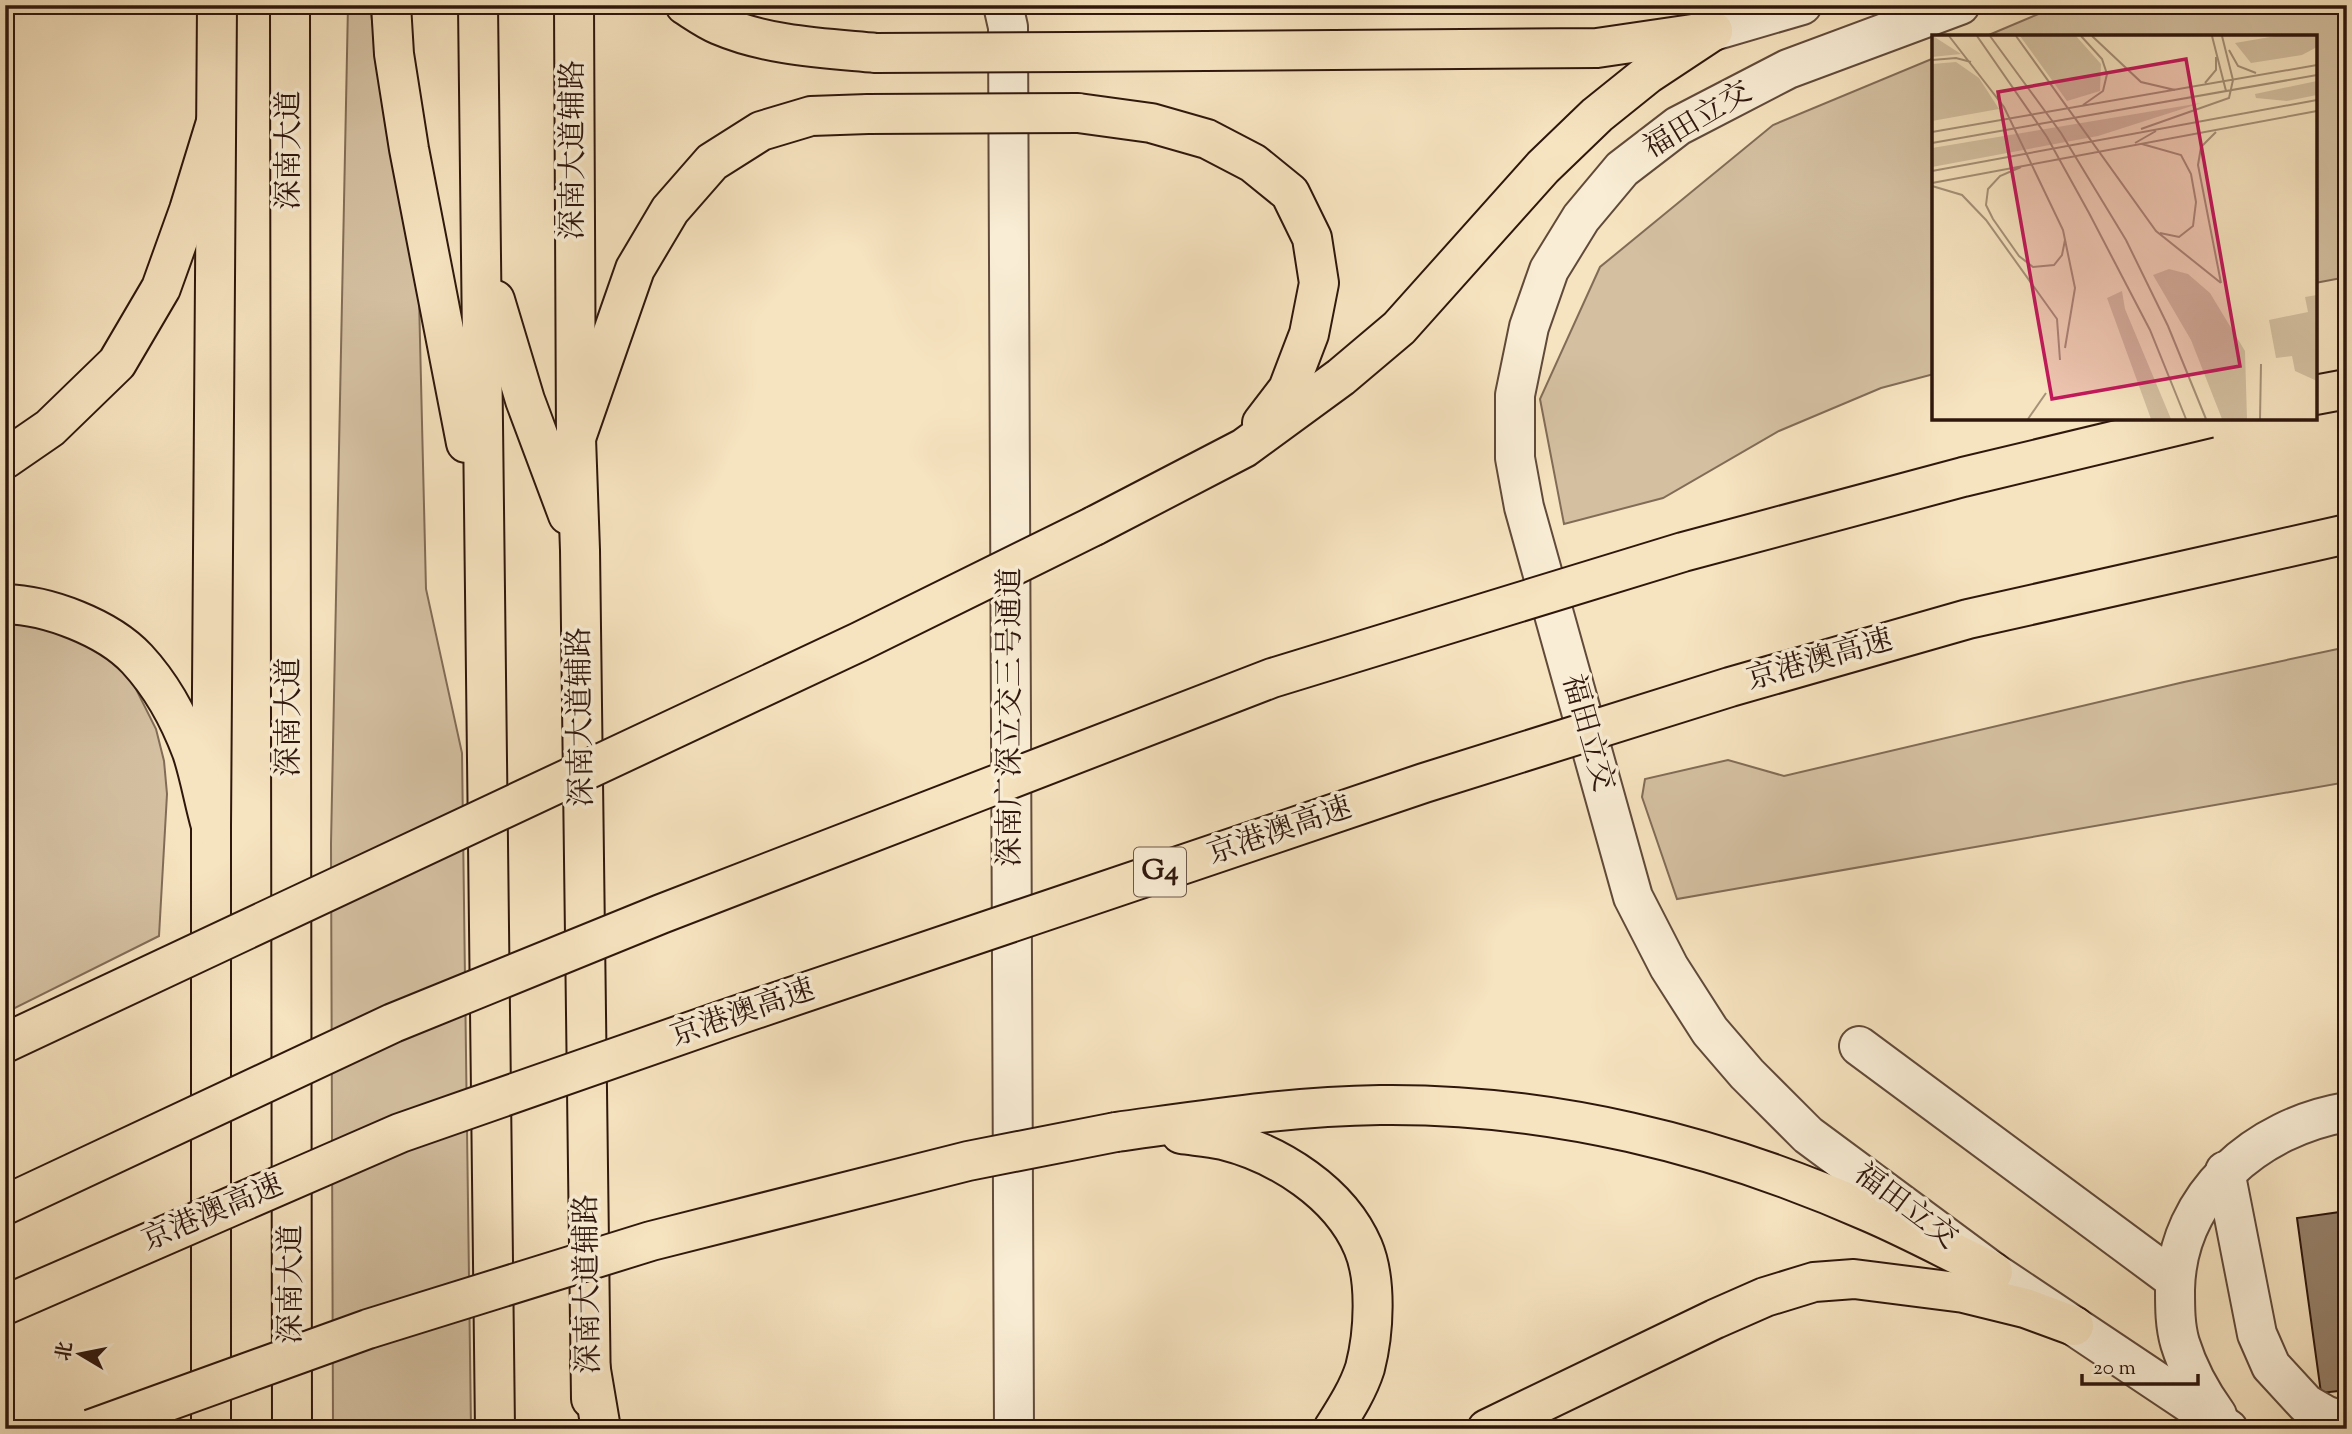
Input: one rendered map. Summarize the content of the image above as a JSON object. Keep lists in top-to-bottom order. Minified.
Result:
{"streets":{"main road":["深南大道","深南大道辅路","京港澳高速","G4"],"street":["福田立交","深南广深立交三号通道"]},"scale_bar":"20 m","north":"left"}
